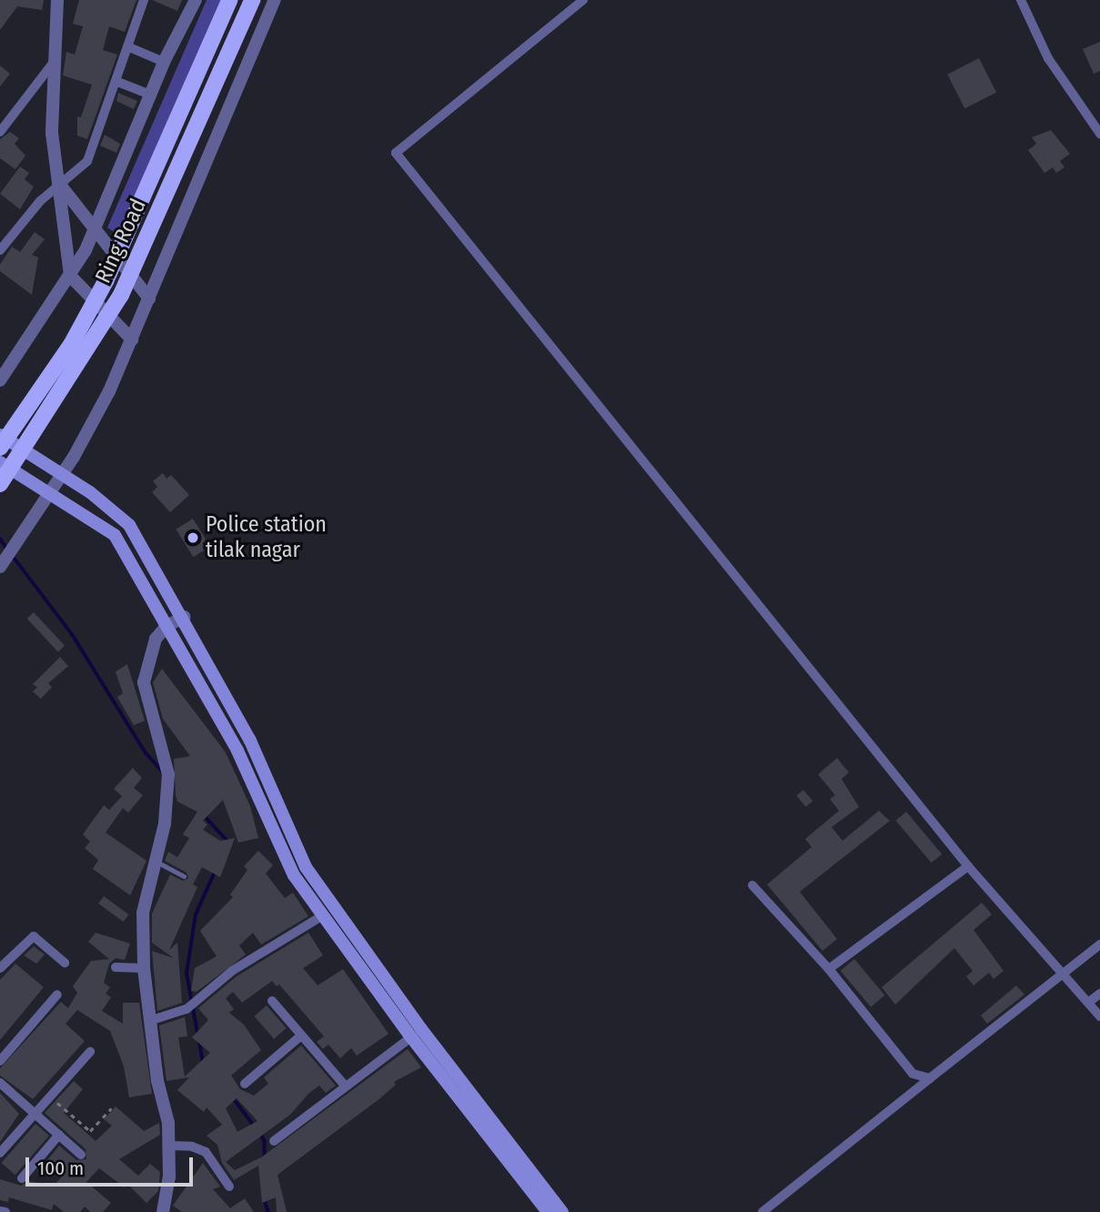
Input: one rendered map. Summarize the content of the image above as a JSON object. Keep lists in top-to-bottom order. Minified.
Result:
{"streets":{"main road":["Ring Road"]},"places":["Police station tilak nagar"],"scale_bar":"100 m"}
